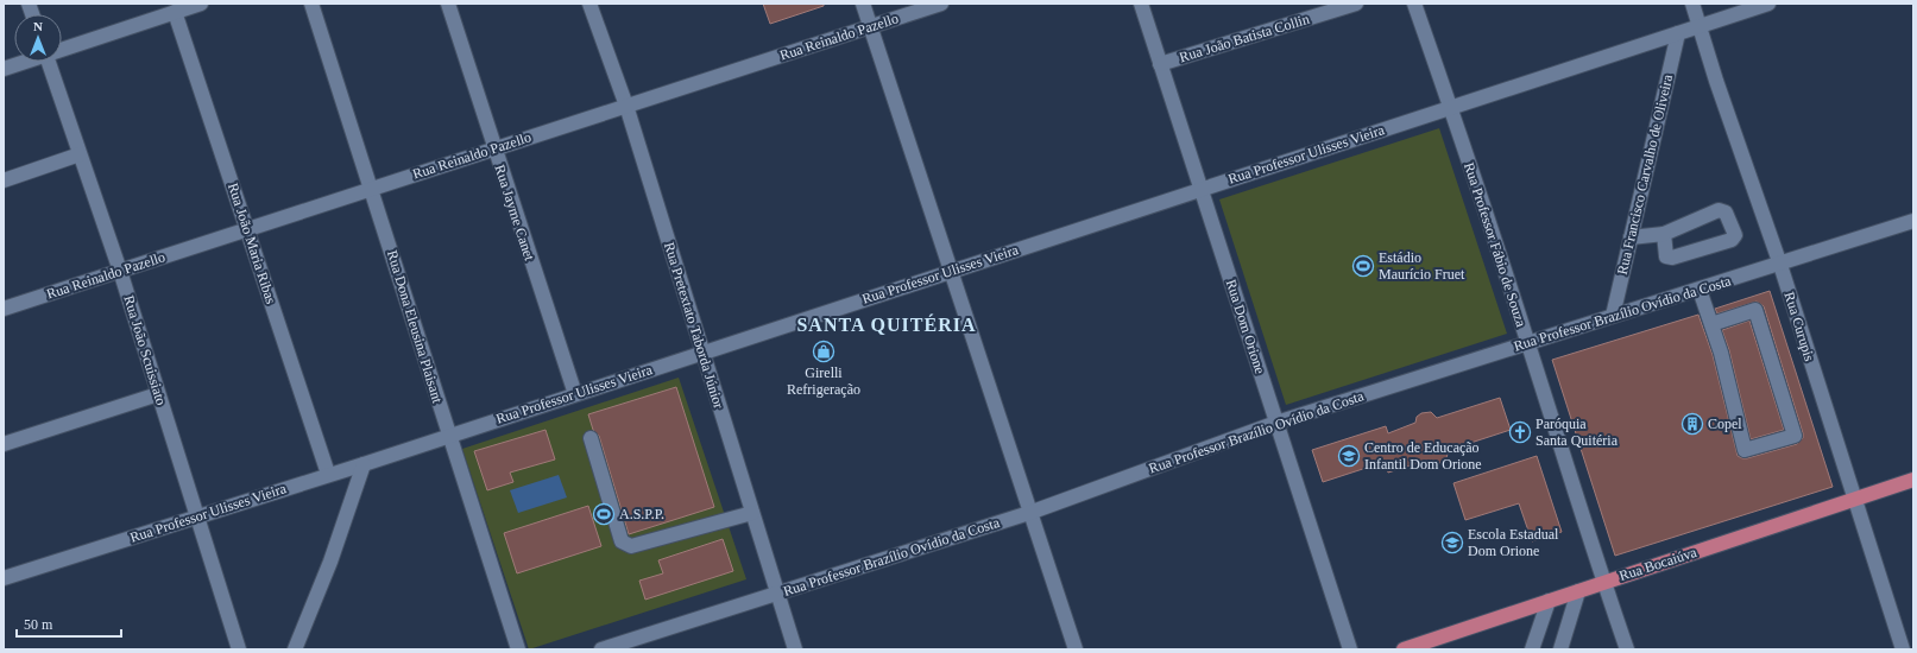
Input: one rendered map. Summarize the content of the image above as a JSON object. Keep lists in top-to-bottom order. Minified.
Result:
{"streets":{"main road":["Rua Bocaiúva"],"street":["Rua Reinaldo Pazello","Rua João Batista Collin","Rua Professor Ulisses Vieira","Rua Francisco Carvalho de Oliveira","Rua Jayme Canet","Rua João Maria Ribas","Rua Professor Fábio de Souza","Rua Professor Brazílio Ovídio da Costa","Rua Pretextato Taborda Júnior","Rua Dona Eleusina Plaisant","Rua Dom Orione","Rua Curupis","Rua João Scuissiato"]},"crossings":[["Rua Reinaldo Pazello","Rua Jayme Canet"],["Rua Reinaldo Pazello","Rua João Maria Ribas"],["Rua Reinaldo Pazello","Rua Pretextato Taborda Júnior"],["Rua Reinaldo Pazello","Rua Dona Eleusina Plaisant"],["Rua Reinaldo Pazello","Rua João Scuissiato"],["Rua João Batista Collin","Rua Dom Orione"],["Rua Professor Ulisses Vieira","Rua Francisco Carvalho de Oliveira"],["Rua Professor Ulisses Vieira","Rua Jayme Canet"],["Rua Professor Ulisses Vieira","Rua João Maria Ribas"],["Rua Professor Ulisses Vieira","Rua Professor Fábio de Souza"],["Rua Professor Ulisses Vieira","Rua Pretextato Taborda Júnior"],["Rua Professor Ulisses Vieira","Rua Dona Eleusina Plaisant"],["Rua Professor Ulisses Vieira","Rua Dom Orione"],["Rua Professor Ulisses Vieira","Rua Curupis"],["Rua Professor Ulisses Vieira","Rua João Scuissiato"],["Rua Francisco Carvalho de Oliveira","Rua Professor Brazílio Ovídio da Costa"],["Rua Professor Fábio de Souza","Rua Professor Brazílio Ovídio da Costa"],["Rua Professor Fábio de Souza","Rua Bocaiúva"],["Rua Professor Brazílio Ovídio da Costa","Rua Pretextato Taborda Júnior"],["Rua Professor Brazílio Ovídio da Costa","Rua Dom Orione"],["Rua Professor Brazílio Ovídio da Costa","Rua Curupis"],["Rua Curupis","Rua Bocaiúva"]],"districts":["SANTA QUITÉRIA"],"places":{"sports":["Estádio Maurício Fruet","A.S.P.P."],"shop":["Girelli Refrigeração"],"building":["Copel"],"church":["Paróquia Santa Quitéria"],"school or university":["Centro de Educação Infantil Dom Orione","Escola Estadual Dom Orione"]},"scale_bar":"50 m","north":"top"}
